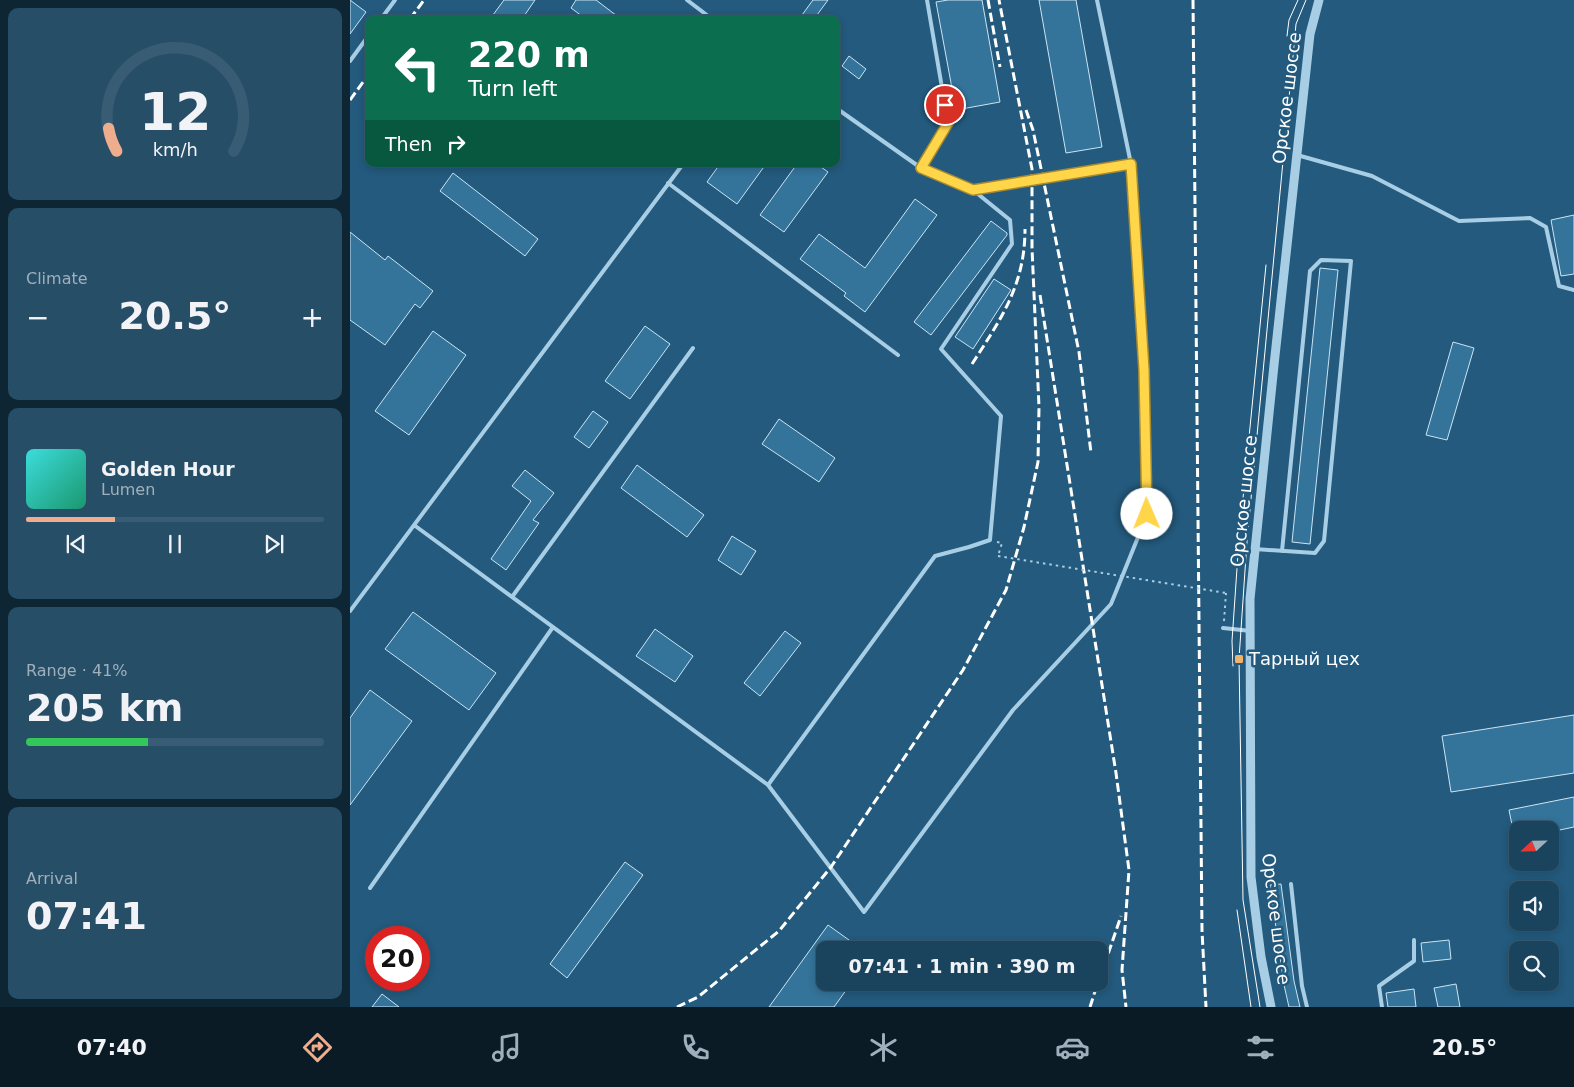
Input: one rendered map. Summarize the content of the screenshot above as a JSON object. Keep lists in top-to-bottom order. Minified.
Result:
{"streets":{"street":["Орское шоссе"]},"places":{"transit":["Тарный цех"]},"north":"left","page":{"turn":["220 m","Turn left"],"then":"Then","tile":["Climate",["Range · 41%","205 km"],["Arrival","07:41"]],"heat":["−","20.5°","+"],"song":["Golden Hour","Lumen"],"limit":"20","trip":"07:41 · 1 min · 390 m","tabs":["07:40","20.5°"],"gauge":["12","km/h"]}}
